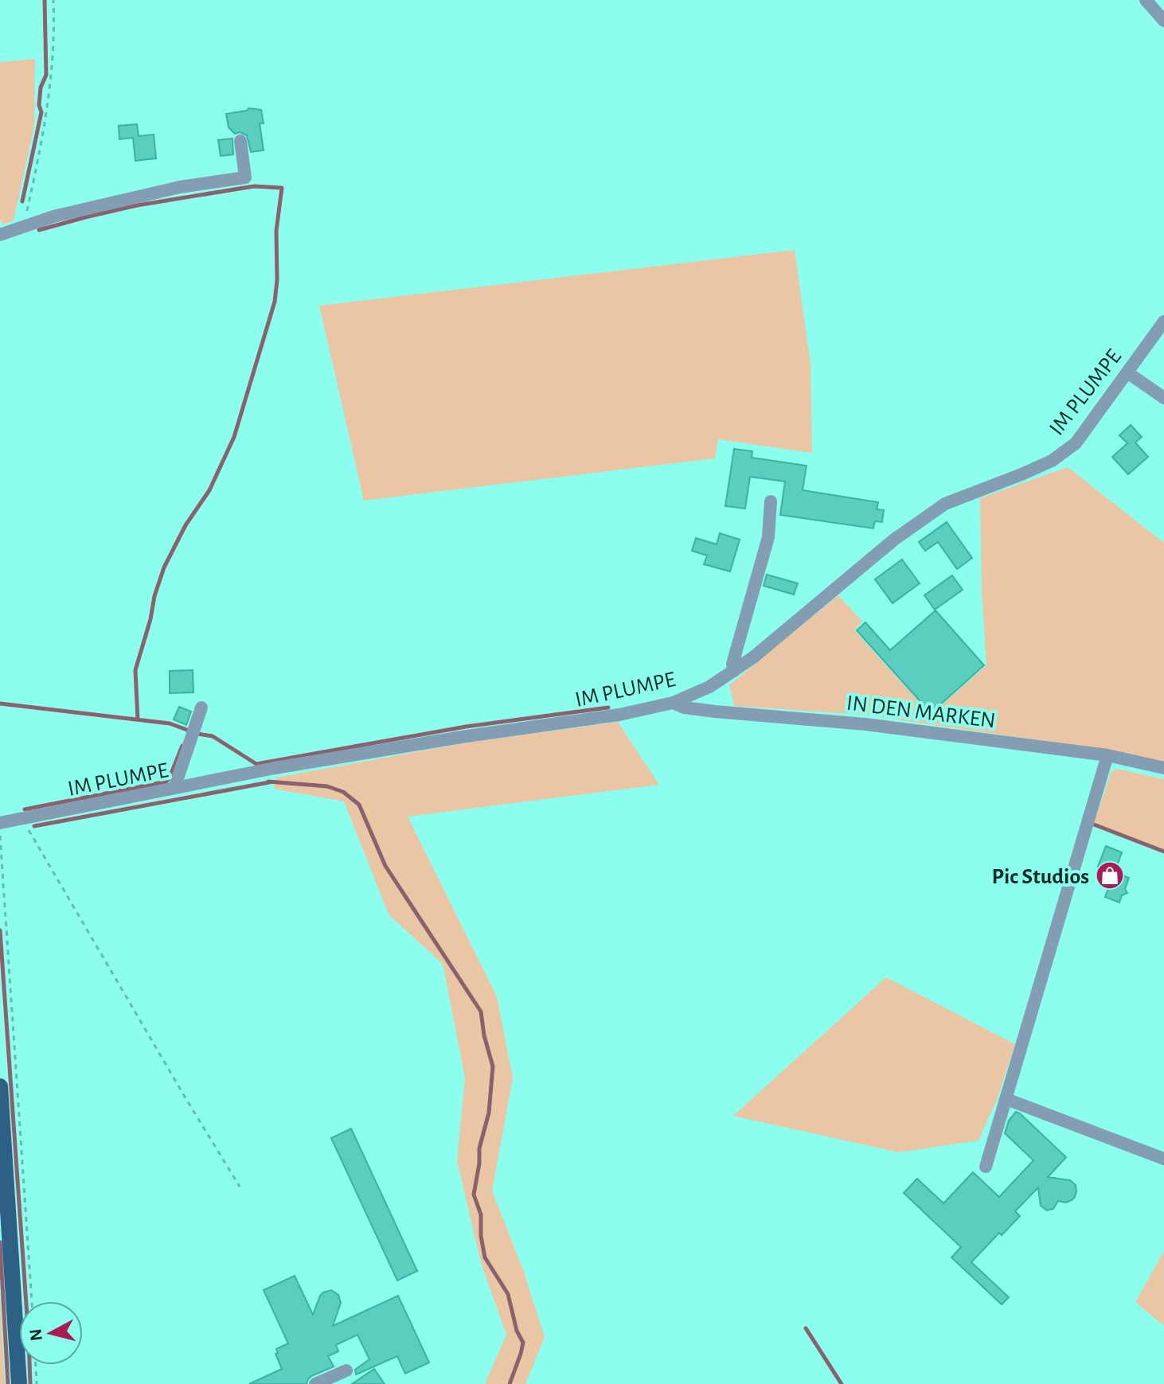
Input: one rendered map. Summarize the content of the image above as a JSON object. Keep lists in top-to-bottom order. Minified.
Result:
{"streets":{"street":["IM PLUMPE","IN DEN MARKEN"]},"crossings":[["IM PLUMPE","IN DEN MARKEN"]],"places":{"shop":["Pic Studios"]},"north":"left"}
